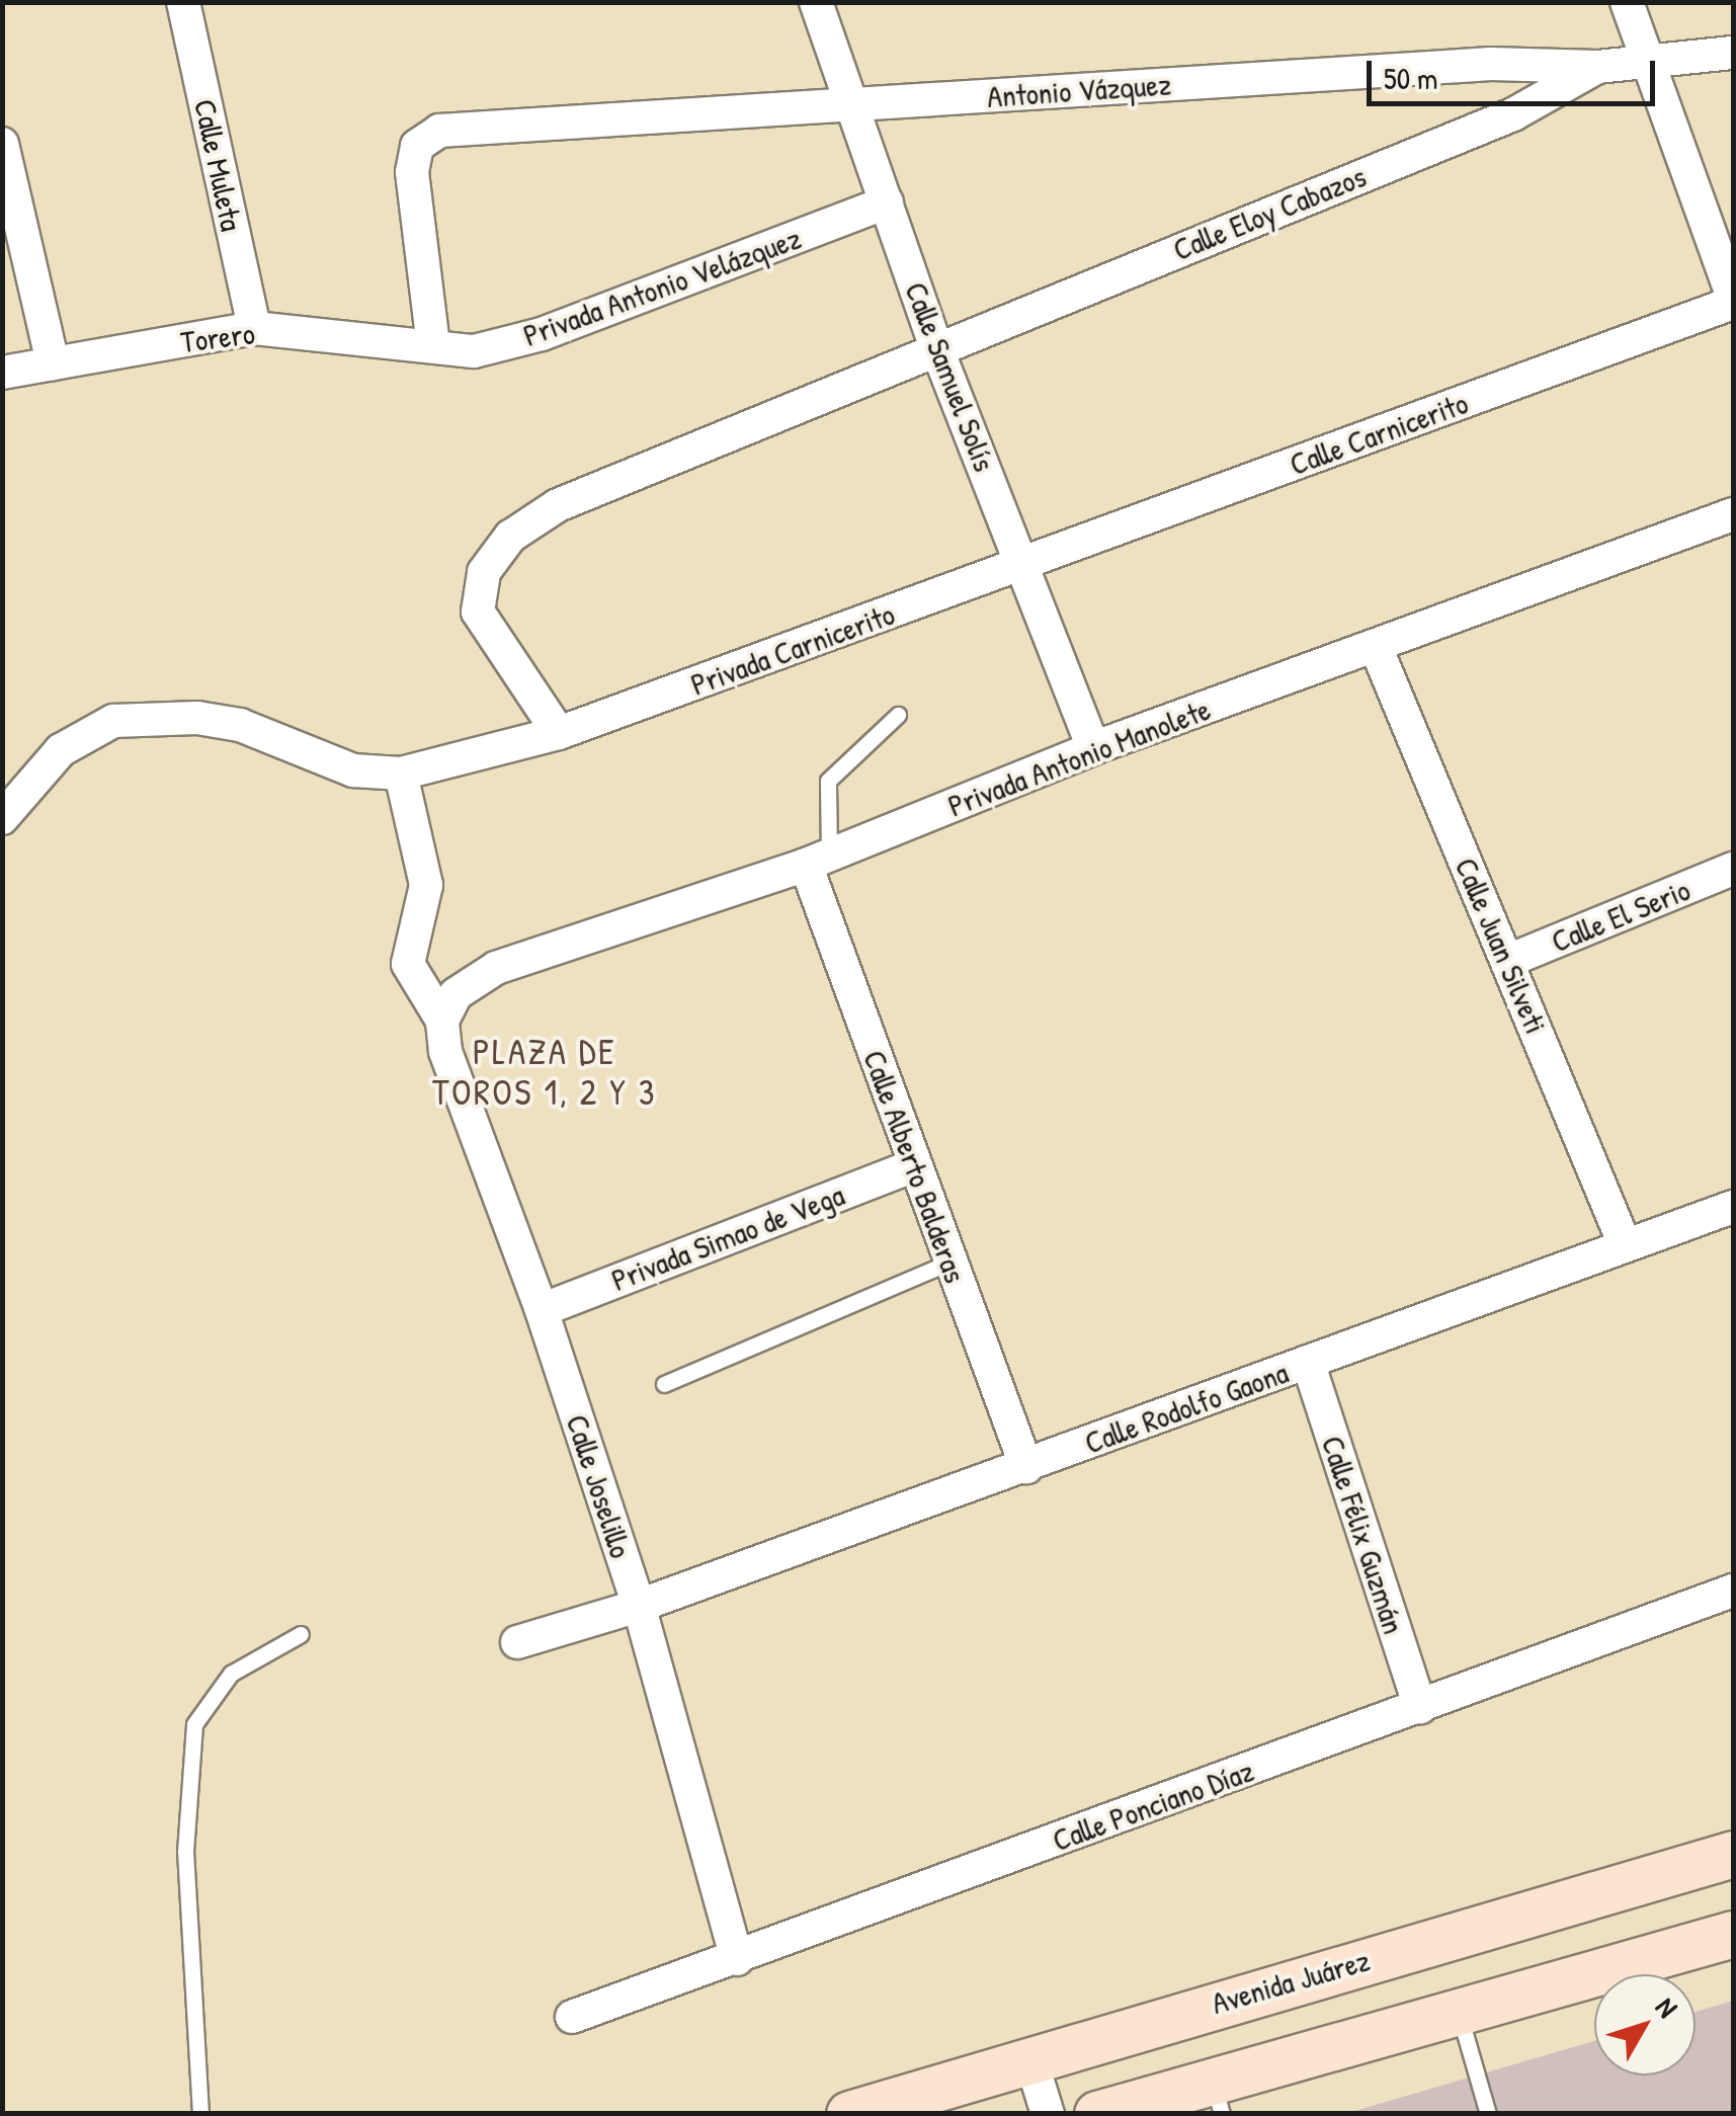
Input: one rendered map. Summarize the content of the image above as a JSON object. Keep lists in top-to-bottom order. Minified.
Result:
{"streets":{"main road":["Avenida Juárez"],"street":["Antonio Vázquez","Calle Muleta","Calle Eloy Cabazos","Privada Antonio Velázquez","Torero","Calle Samuel Solís","Calle Carnicerito","Privada Carnicerito","Privada Antonio Manolete","Calle El Serio","Calle Juan Silveti","Calle Alberto Balderas","Privada Simao de Vega","Calle Rodolfo Gaona","Calle Joselillo","Calle Félix Guzmán","Calle Ponciano Díaz"]},"crossings":[["Antonio Vázquez","Calle Eloy Cabazos"],["Antonio Vázquez","Privada Antonio Velázquez"],["Antonio Vázquez","Torero"],["Antonio Vázquez","Calle Samuel Solís"],["Calle Muleta","Torero"],["Calle Eloy Cabazos","Calle Samuel Solís"],["Calle Eloy Cabazos","Privada Carnicerito"],["Privada Antonio Velázquez","Torero"],["Privada Antonio Velázquez","Calle Samuel Solís"],["Calle Samuel Solís","Calle Carnicerito"],["Calle Samuel Solís","Privada Carnicerito"],["Calle Samuel Solís","Privada Antonio Manolete"],["Calle Carnicerito","Privada Carnicerito"],["Privada Carnicerito","Calle Joselillo"],["Privada Antonio Manolete","Calle Juan Silveti"],["Privada Antonio Manolete","Calle Alberto Balderas"],["Privada Antonio Manolete","Calle Joselillo"],["Calle El Serio","Calle Juan Silveti"],["Calle Juan Silveti","Calle Rodolfo Gaona"],["Calle Alberto Balderas","Privada Simao de Vega"],["Calle Alberto Balderas","Calle Rodolfo Gaona"],["Privada Simao de Vega","Calle Joselillo"],["Calle Rodolfo Gaona","Calle Joselillo"],["Calle Rodolfo Gaona","Calle Félix Guzmán"],["Calle Joselillo","Calle Ponciano Díaz"],["Calle Félix Guzmán","Calle Ponciano Díaz"]],"districts":["PLAZA DE TOROS 1, 2 Y 3"],"scale_bar":"50 m","north":"top right"}
